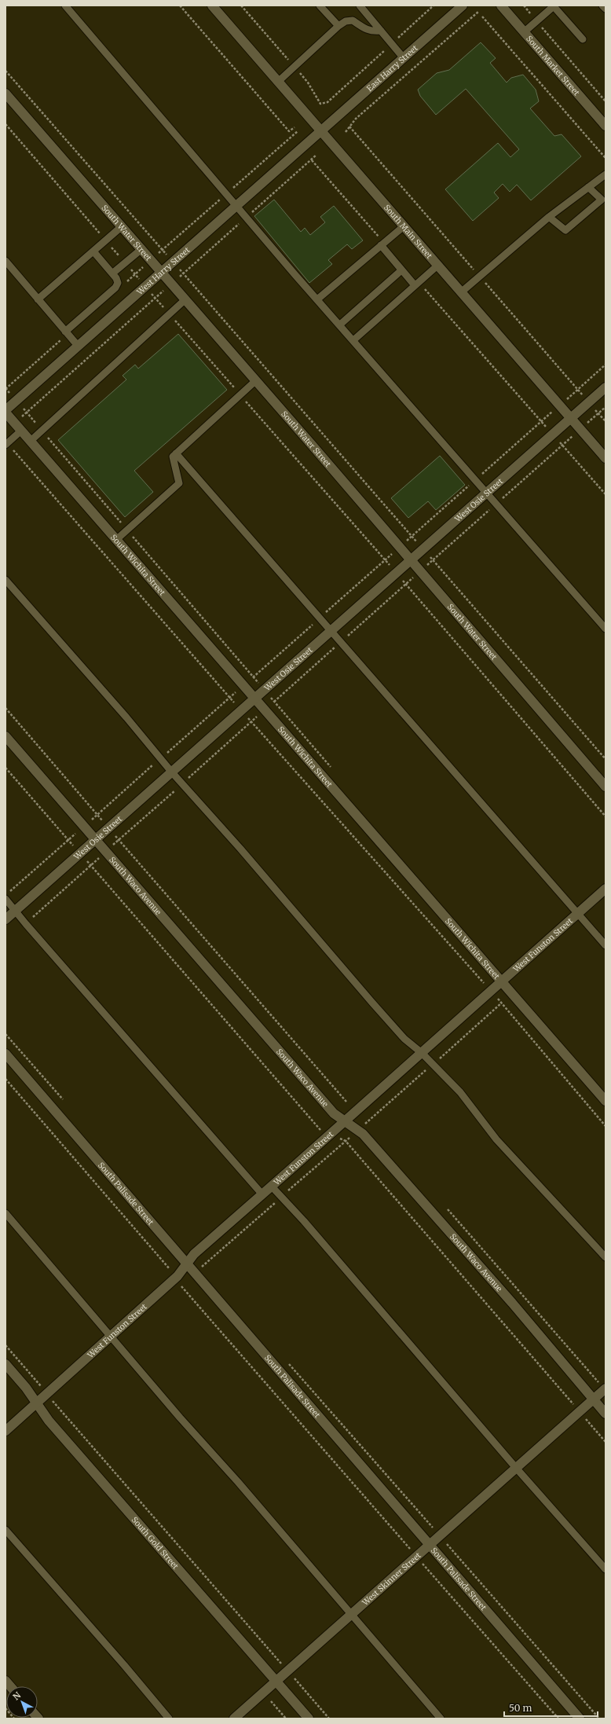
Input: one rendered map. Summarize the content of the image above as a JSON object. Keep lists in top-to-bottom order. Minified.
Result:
{"streets":{"street":["South Market Street","East Harry Street","South Main Street","South Water Street","West Harry Street","West Osie Street","South Wichita Street","South Waco Avenue","West Funston Street","South Palisade Street","South Gold Street","West Skinner Street"]},"crossings":[["East Harry Street","South Main Street"],["East Harry Street","West Harry Street"],["South Main Street","West Harry Street"],["South Main Street","West Osie Street"],["South Water Street","West Harry Street"],["South Water Street","West Osie Street"],["West Harry Street","South Wichita Street"],["West Osie Street","South Wichita Street"],["West Osie Street","South Waco Avenue"],["South Wichita Street","West Funston Street"],["South Waco Avenue","West Funston Street"],["South Waco Avenue","West Skinner Street"],["West Funston Street","South Palisade Street"],["West Funston Street","South Gold Street"],["South Palisade Street","West Skinner Street"],["South Gold Street","West Skinner Street"]],"scale_bar":"50 m","north":"top left"}
